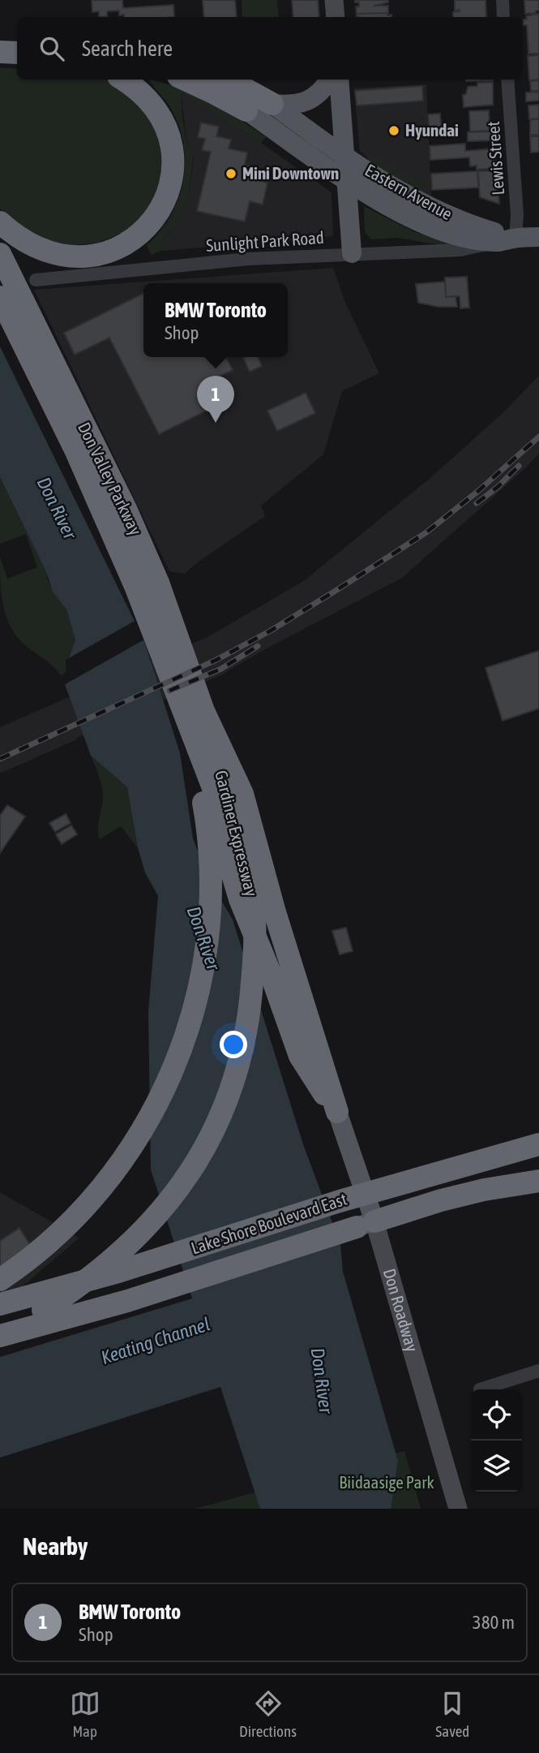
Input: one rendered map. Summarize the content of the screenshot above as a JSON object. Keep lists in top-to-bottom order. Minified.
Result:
{"streets":{"highway":["Eastern Avenue","Don Valley Parkway","Gardiner Expressway","Lake Shore Boulevard East"],"main road":["Don Roadway"],"street":["Lewis Street","Sunlight Park Road"]},"crossings":[["Lewis Street","Eastern Avenue"],["Lewis Street","Sunlight Park Road"],["Eastern Avenue","Sunlight Park Road"],["Don Valley Parkway","Gardiner Expressway"],["Lake Shore Boulevard East","Don Roadway"]],"water":["Don River","Keating Channel"],"parks":["Biidaasige Park"],"places":["Hyundai","Mini Downtown"],"page":{"search":"Search here","popup":["BMW Toronto","Shop"],"pins":"1","heading":"Nearby","list":[{"mark":"1","name":"BMW Toronto","note":"Shop","value":"380 m"}],"nav":["Map","Directions","Saved"]}}
